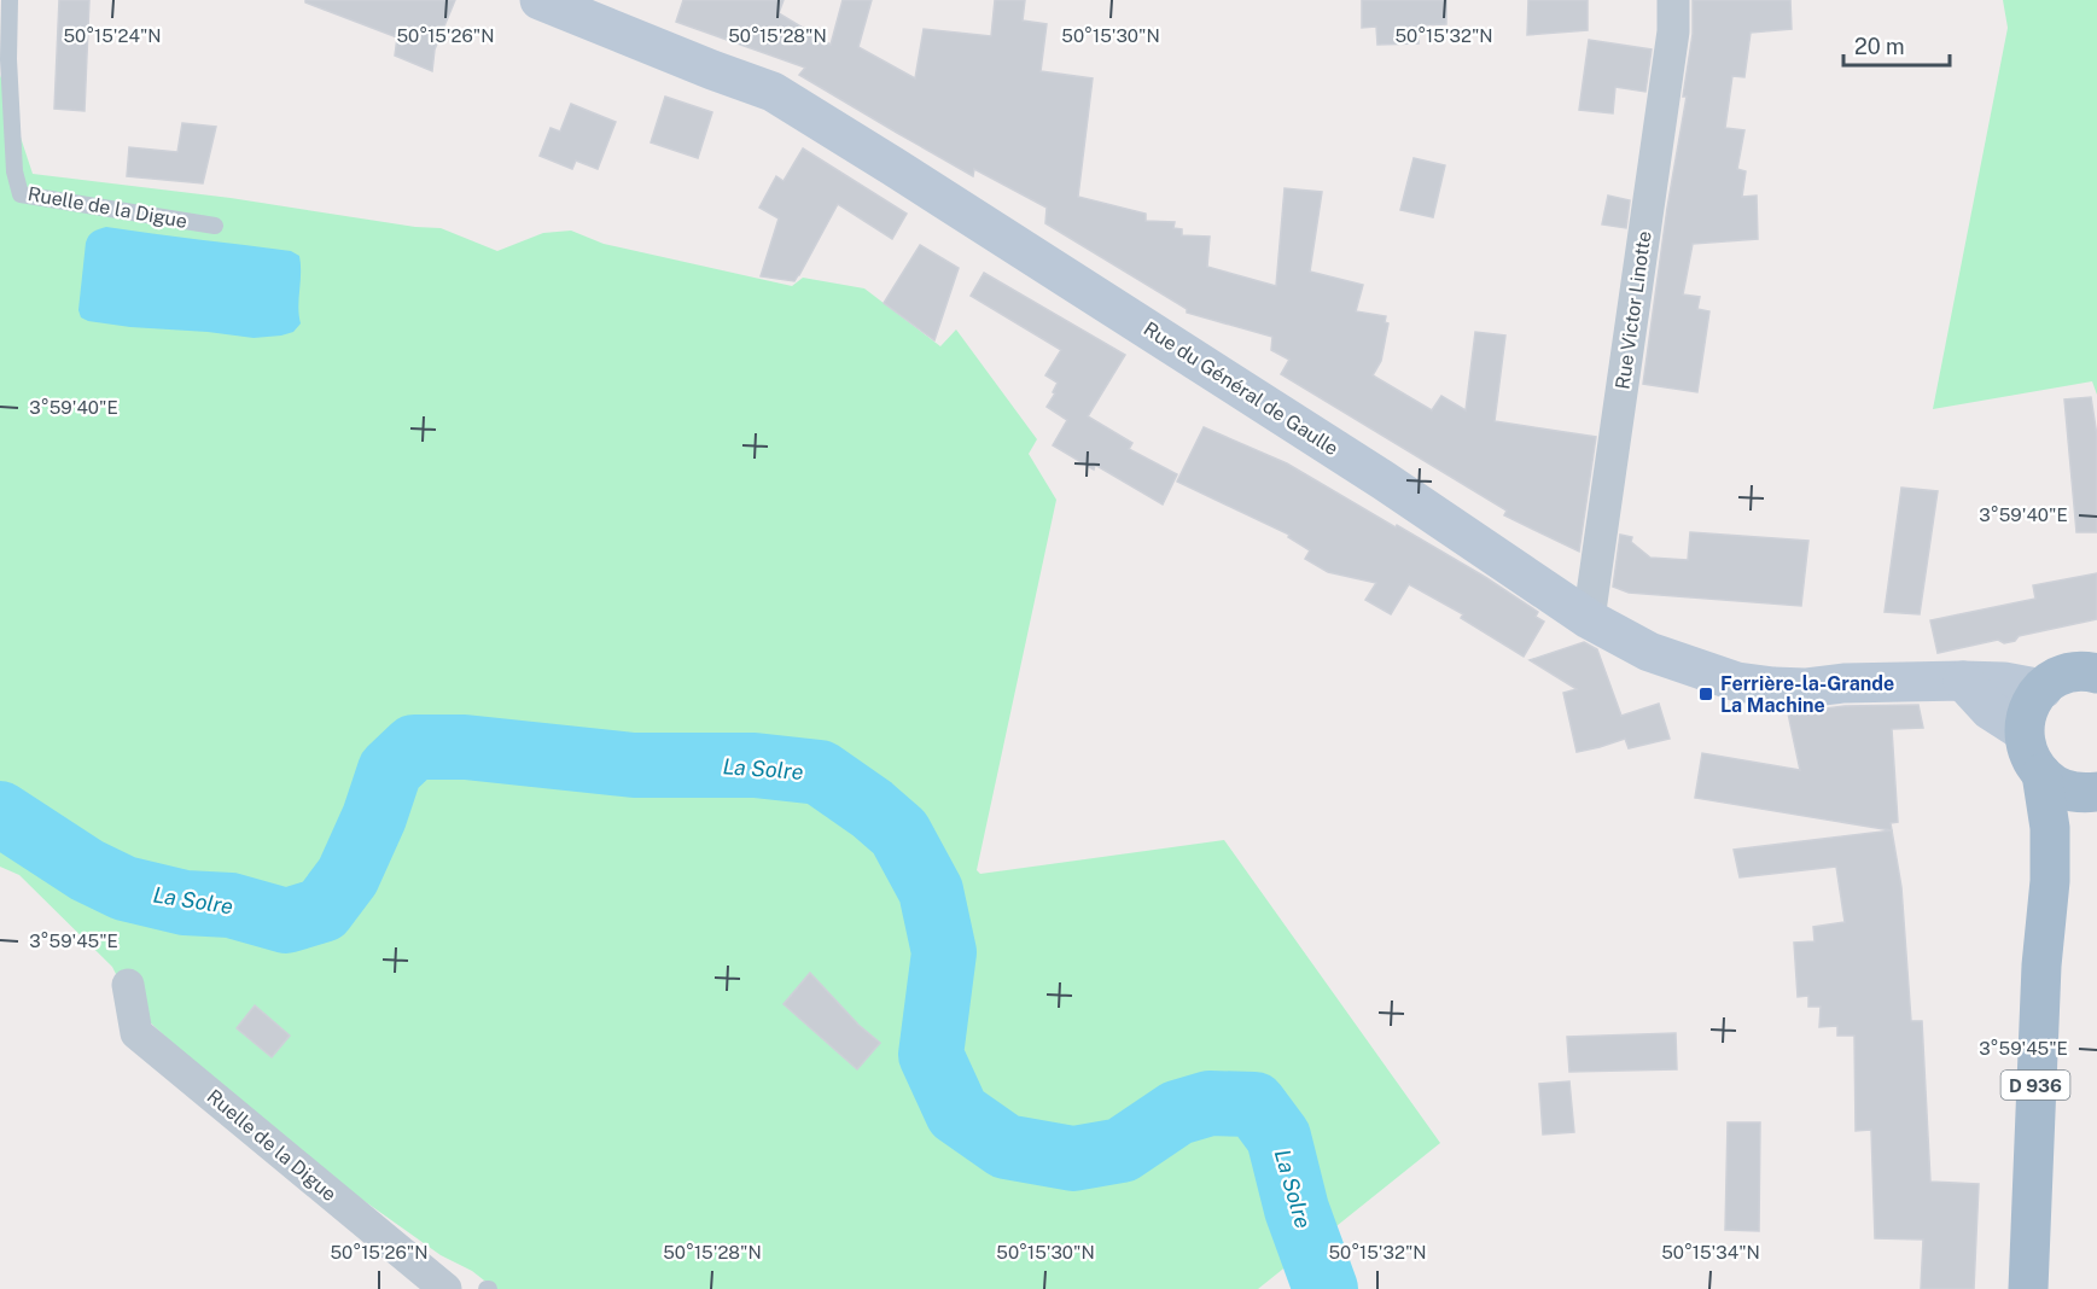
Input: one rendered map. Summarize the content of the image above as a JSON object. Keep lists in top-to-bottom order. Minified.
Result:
{"streets":{"main road":["D 936"],"street":["Ruelle de la Digue","Rue Victor Linotte","Rue du Général de Gaulle"]},"crossings":[["Rue Victor Linotte","Rue du Général de Gaulle"]],"water":["La Solre"],"places":{"transit":["Ferrière-la-Grande La Machine"]},"scale_bar":"20 m","coordinates":["50°15'24\"N","50°15'26\"N","50°15'28\"N","50°15'30\"N","50°15'32\"N","3°59'40\"E","3°59'45\"E","50°15'34\"N"]}
